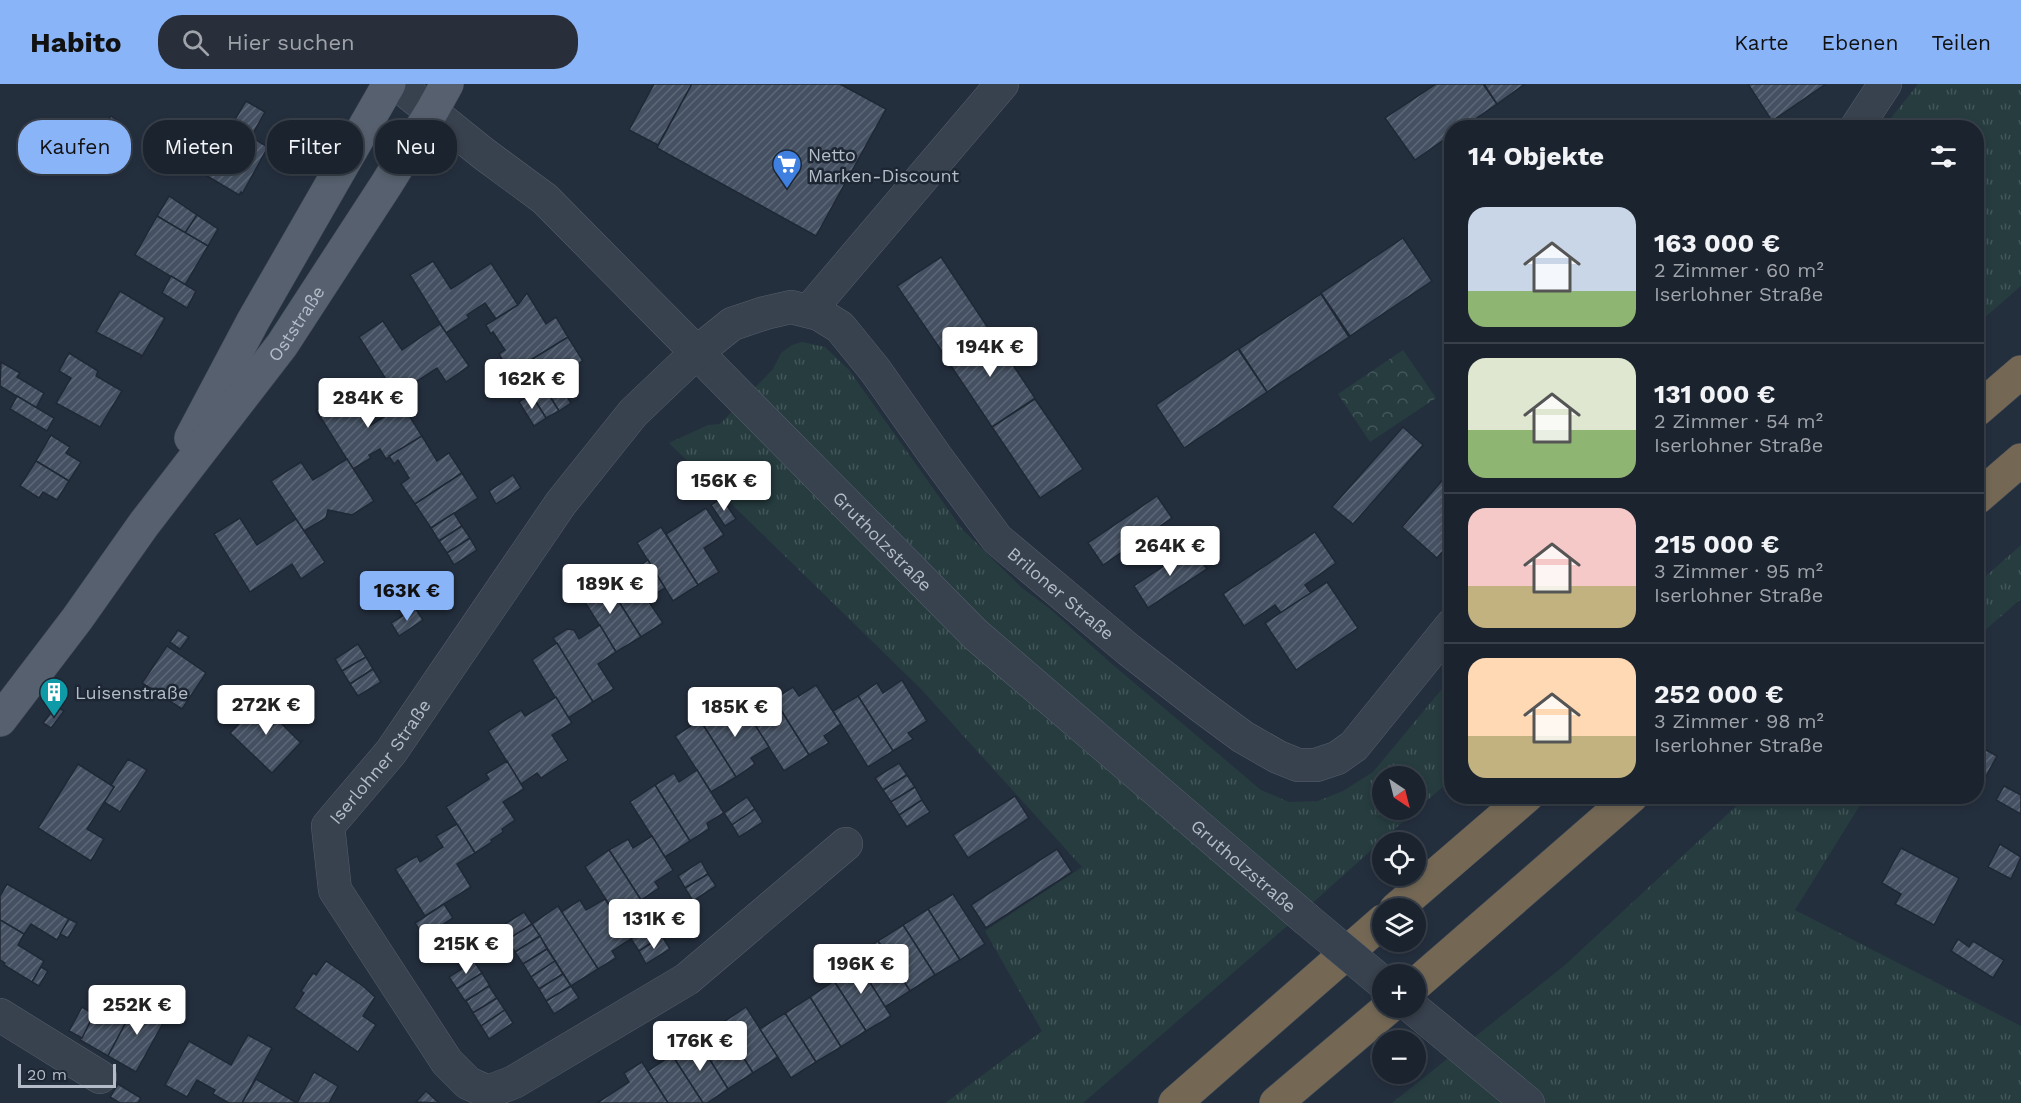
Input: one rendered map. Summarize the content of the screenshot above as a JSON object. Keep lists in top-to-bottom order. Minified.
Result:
{"streets":{"main road":["Oststraße"],"street":["Grutholzstraße","Briloner Straße","Iserlohner Straße"]},"crossings":[["Oststraße","Grutholzstraße"],["Grutholzstraße","Briloner Straße"],["Grutholzstraße","Iserlohner Straße"],["Briloner Straße","Iserlohner Straße"]],"places":{"supermarket":["Netto Marken-Discount"],"building":["Luisenstraße"]},"scale_bar":"20 m","north":"bottom right","page":{"header":"Habito","search":"Hier suchen","nav":["Karte","Ebenen","Teilen"],"chip":["Kaufen","Mieten","Filter","Neu"],"heading":"14 Objekte","list":[{"name":"163 000 €","note":"2 Zimmer · 60 m² · Iserlohner Straße"},{"name":"131 000 €","note":"2 Zimmer · 54 m² · Iserlohner Straße"},{"name":"215 000 €","note":"3 Zimmer · 95 m² · Iserlohner Straße"},{"name":"252 000 €","note":"3 Zimmer · 98 m² · Iserlohner Straße"}],"price":["194K €","162K €","284K €","156K €","264K €","189K €","163K €","272K €","185K €","131K €","215K €","196K €","252K €","176K €"],"map_buttons":["+","−"],"scale":"20 m"}}
